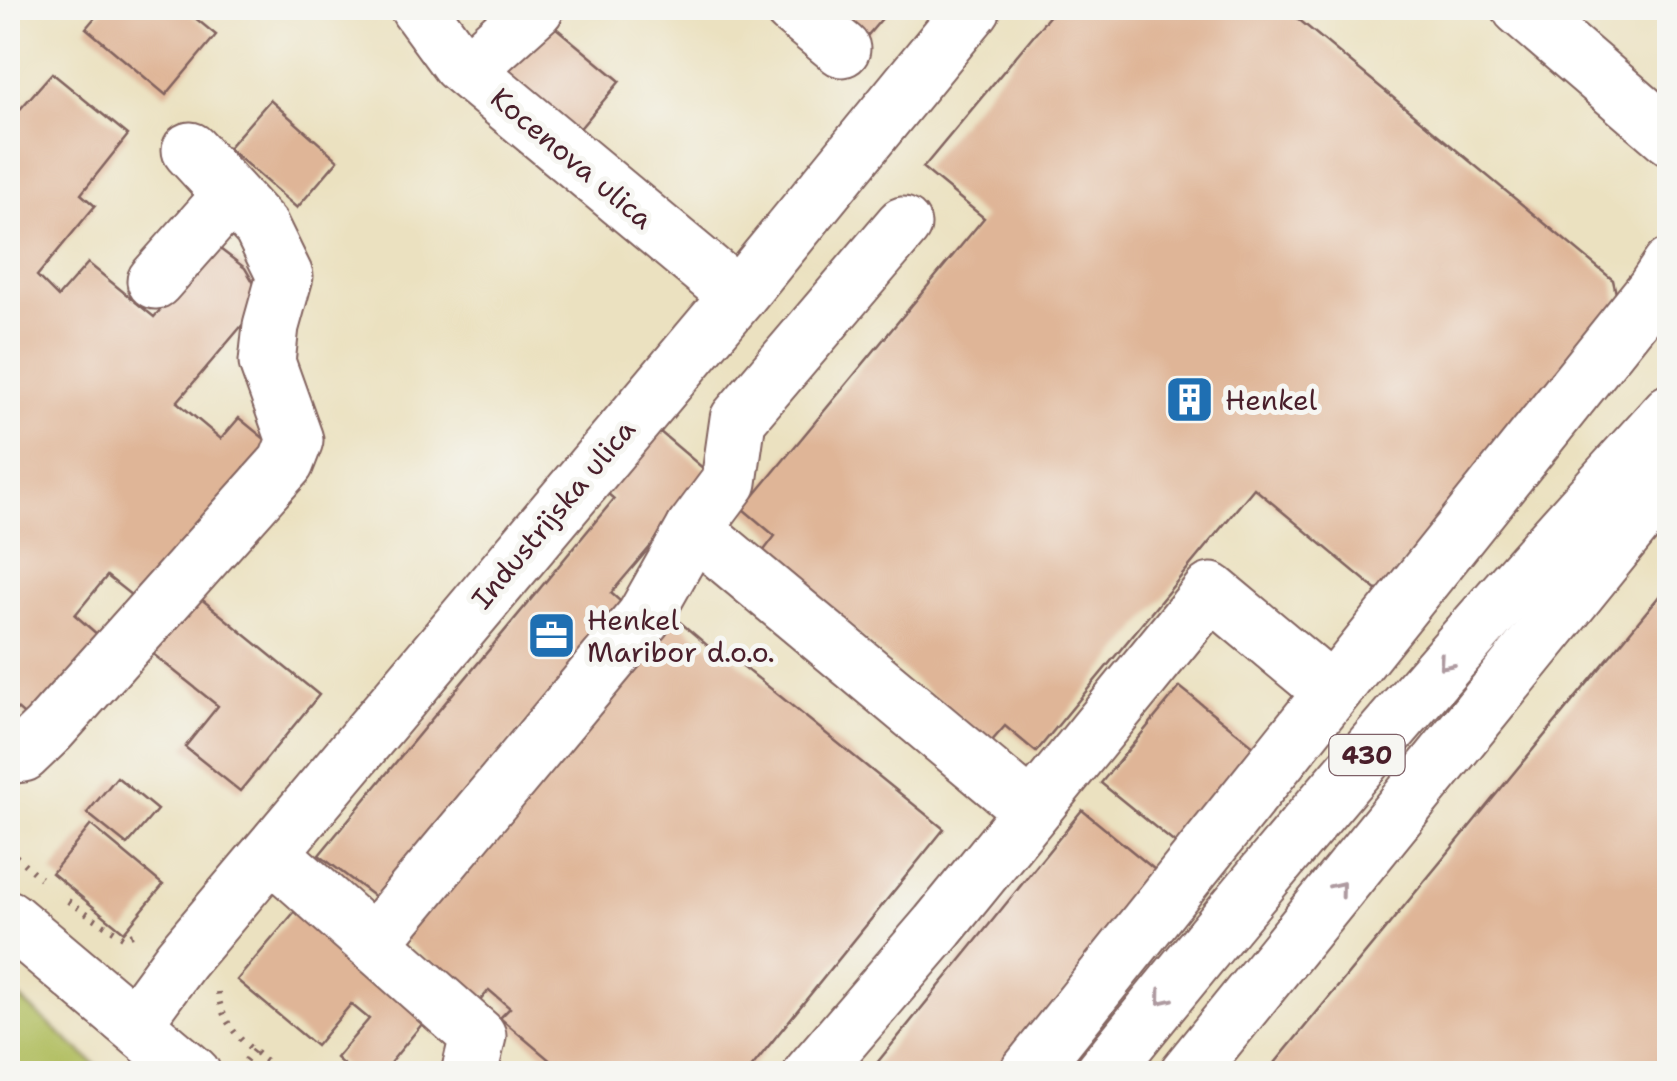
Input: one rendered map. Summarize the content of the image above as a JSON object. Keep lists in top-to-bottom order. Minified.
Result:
{"streets":{"main road":["Kocenova ulica","Industrijska ulica","430"]},"crossings":[["Kocenova ulica","Industrijska ulica"]],"places":{"building":["Henkel"],"office":["Henkel Maribor d.o.o."]}}
